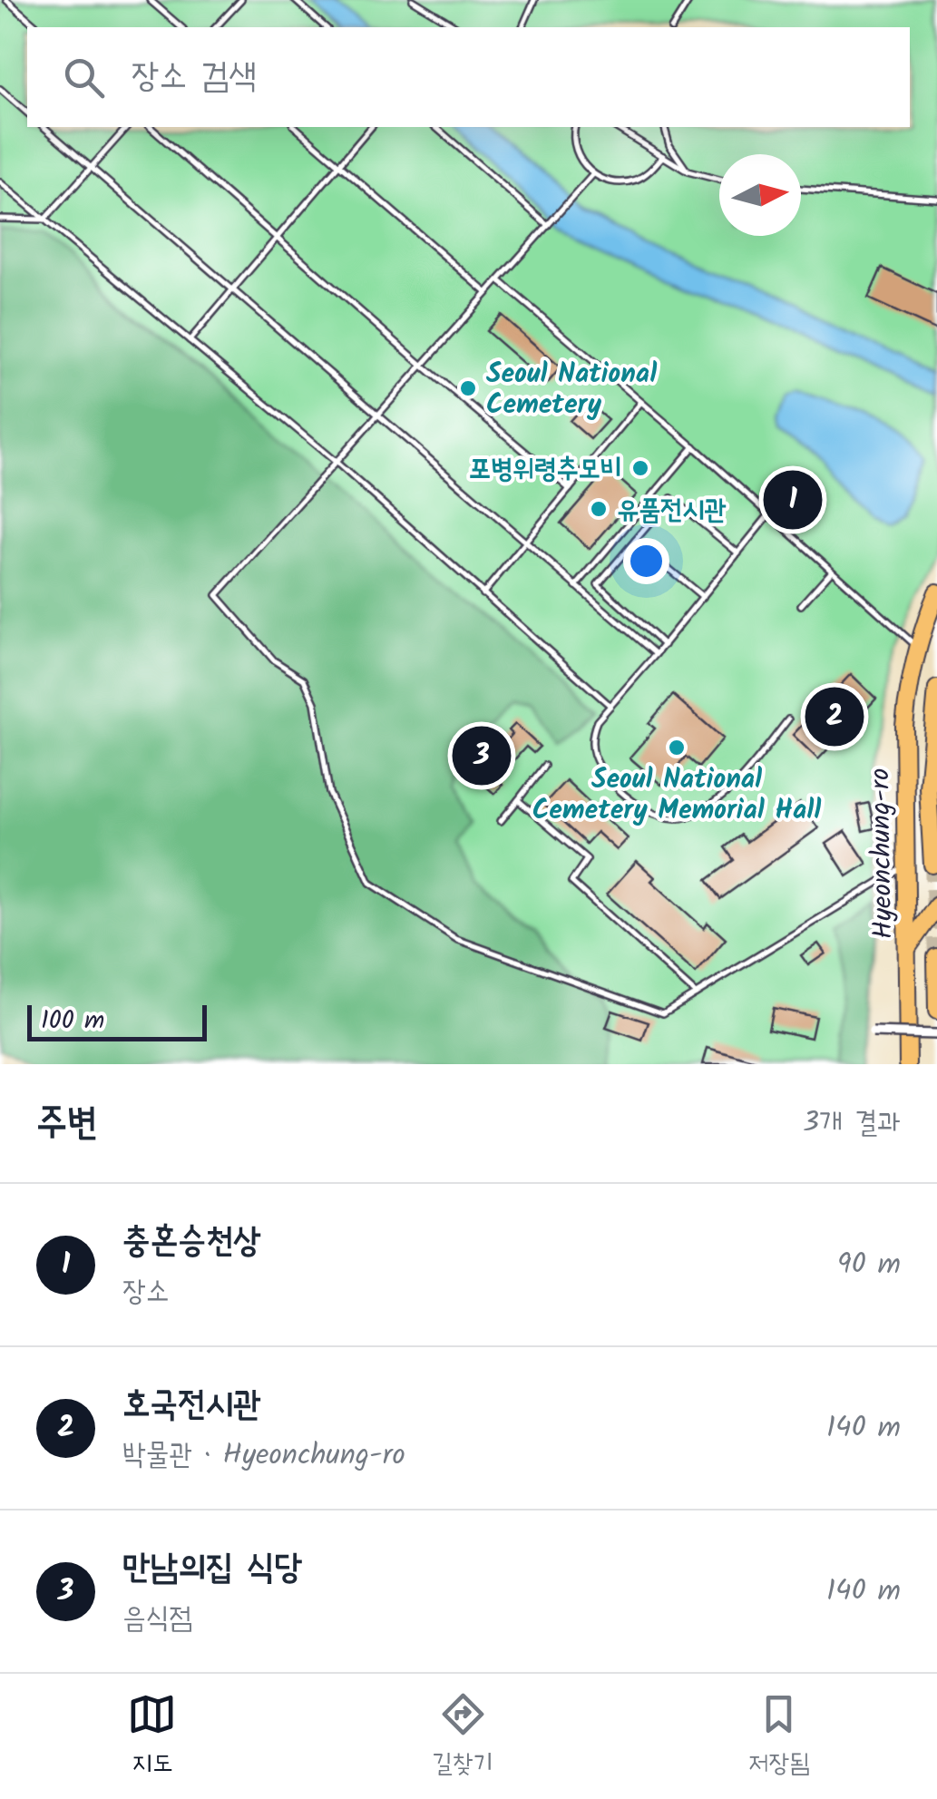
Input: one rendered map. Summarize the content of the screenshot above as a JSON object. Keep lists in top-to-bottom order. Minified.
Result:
{"streets":{"main road":["Hyeonchung-ro"]},"places":["Seoul National Cemetery","포병위령추모비","유품전시관","Seoul National Cemetery Memorial Hall"],"scale_bar":"100 m","north":"right","page":{"search":"장소 검색","pins":["1","2","3"],"scale":"100 m","heading":["주변","3개 결과"],"list":[{"mark":"1","name":"충혼승천상","note":"장소","value":"90 m"},{"mark":"2","name":"호국전시관","note":"박물관 · Hyeonchung-ro","value":"140 m"},{"mark":"3","name":"만남의집 식당","note":"음식점","value":"140 m"}],"nav":["지도","길찾기","저장됨"]}}
